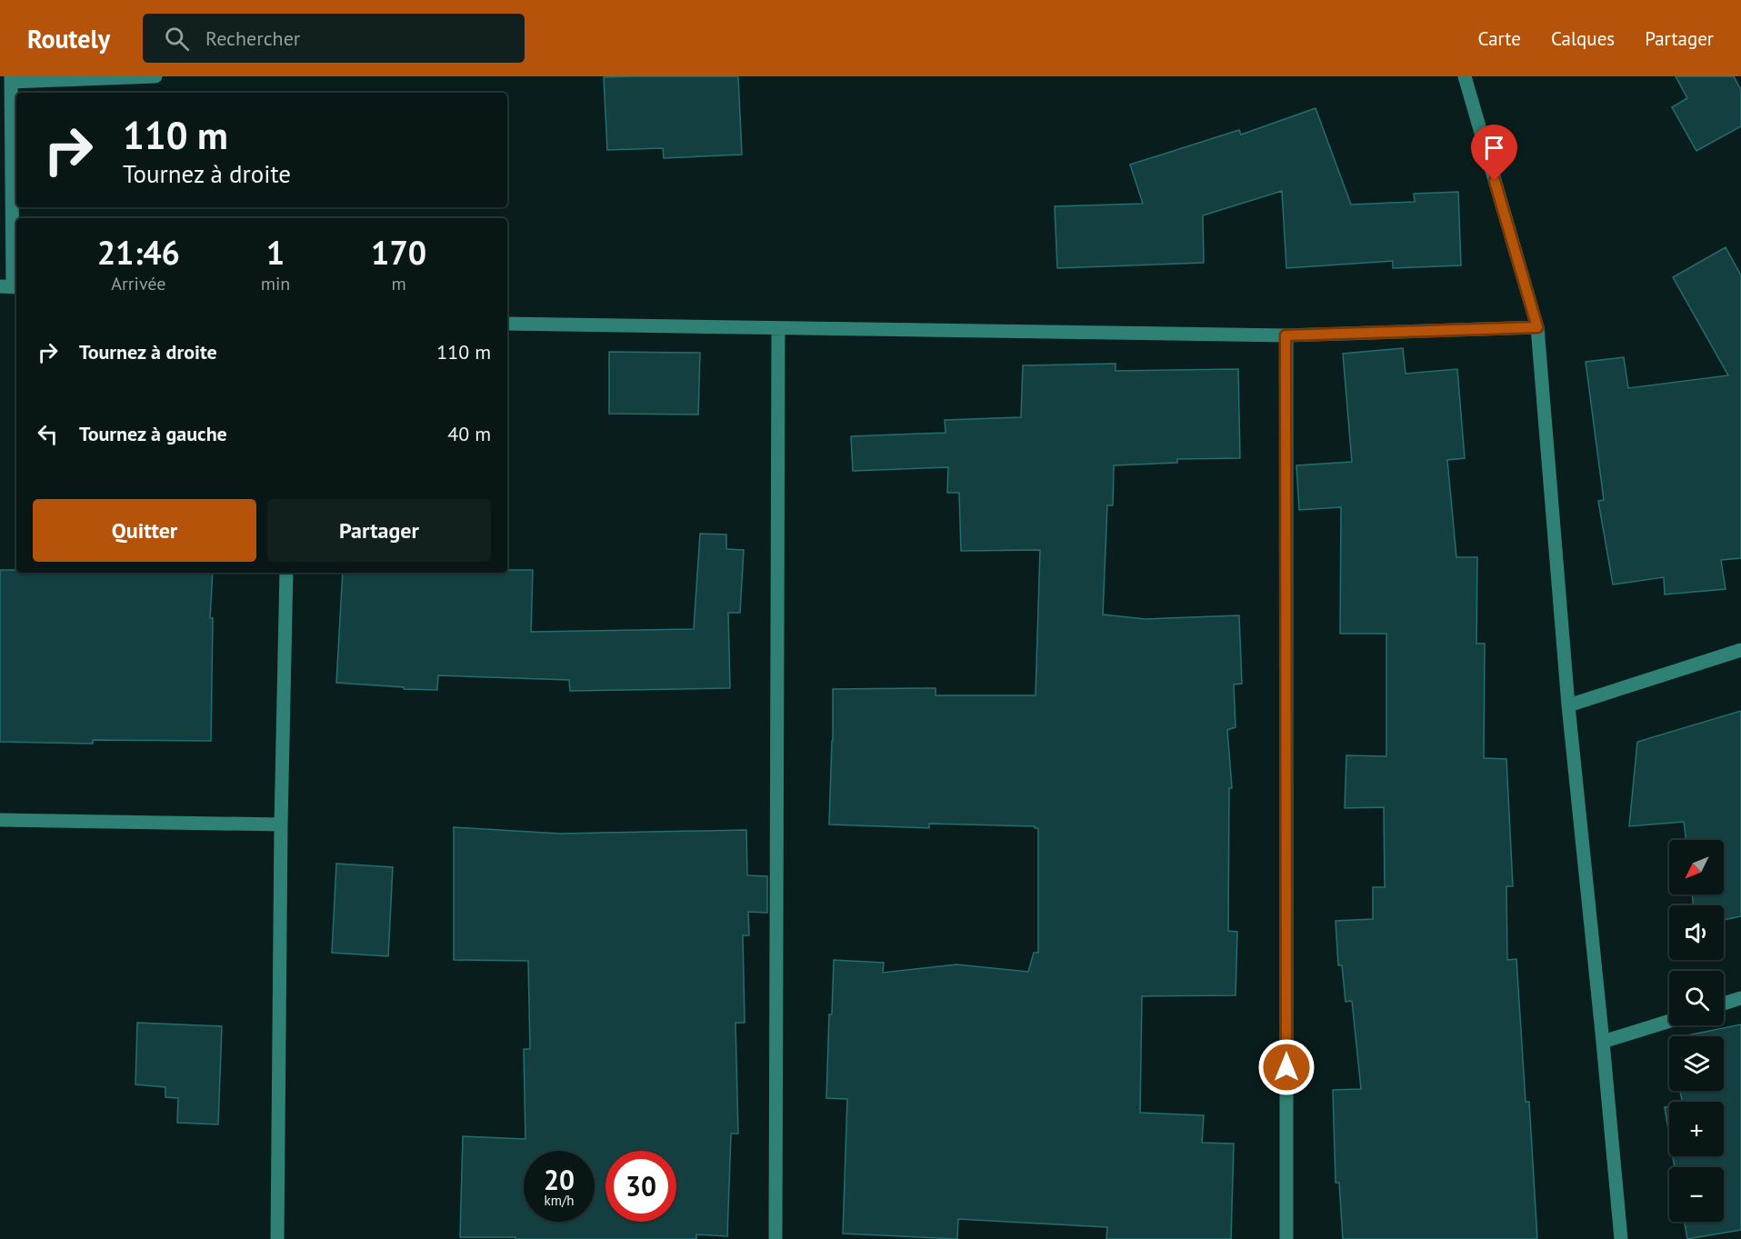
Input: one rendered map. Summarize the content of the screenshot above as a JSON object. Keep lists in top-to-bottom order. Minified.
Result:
{"north":"bottom left","page":{"header":"Routely","search":"Rechercher","nav":["Carte","Calques","Partager"],"turn":["110 m","Tournez à droite"],"eta":["21:46","Arrivée","1","min","170","m"],"list":[{"name":"Tournez à droite","value":"110 m"},{"name":"Tournez à gauche","value":"40 m"}],"buttons":["Quitter","Partager"],"map_buttons":["+","−"],"speed":"20 km/h","limit":"30"}}
